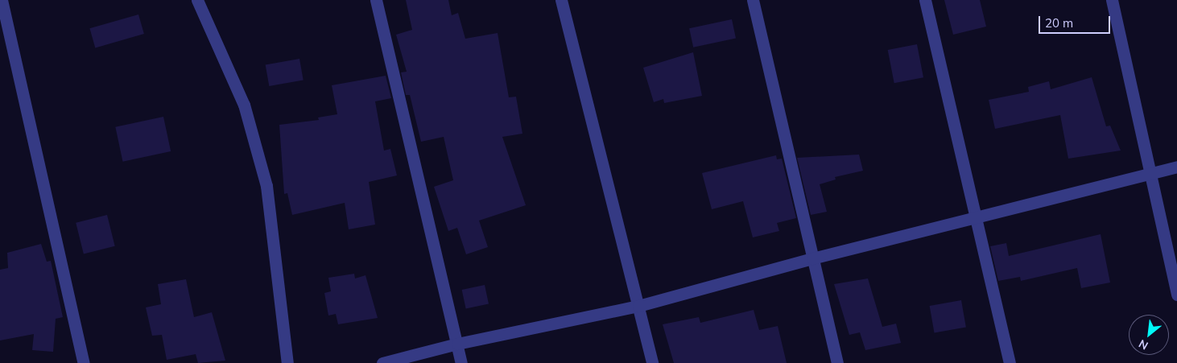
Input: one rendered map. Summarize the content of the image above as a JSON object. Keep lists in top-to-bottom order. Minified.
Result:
{"scale_bar":"20 m","north":"bottom left"}
